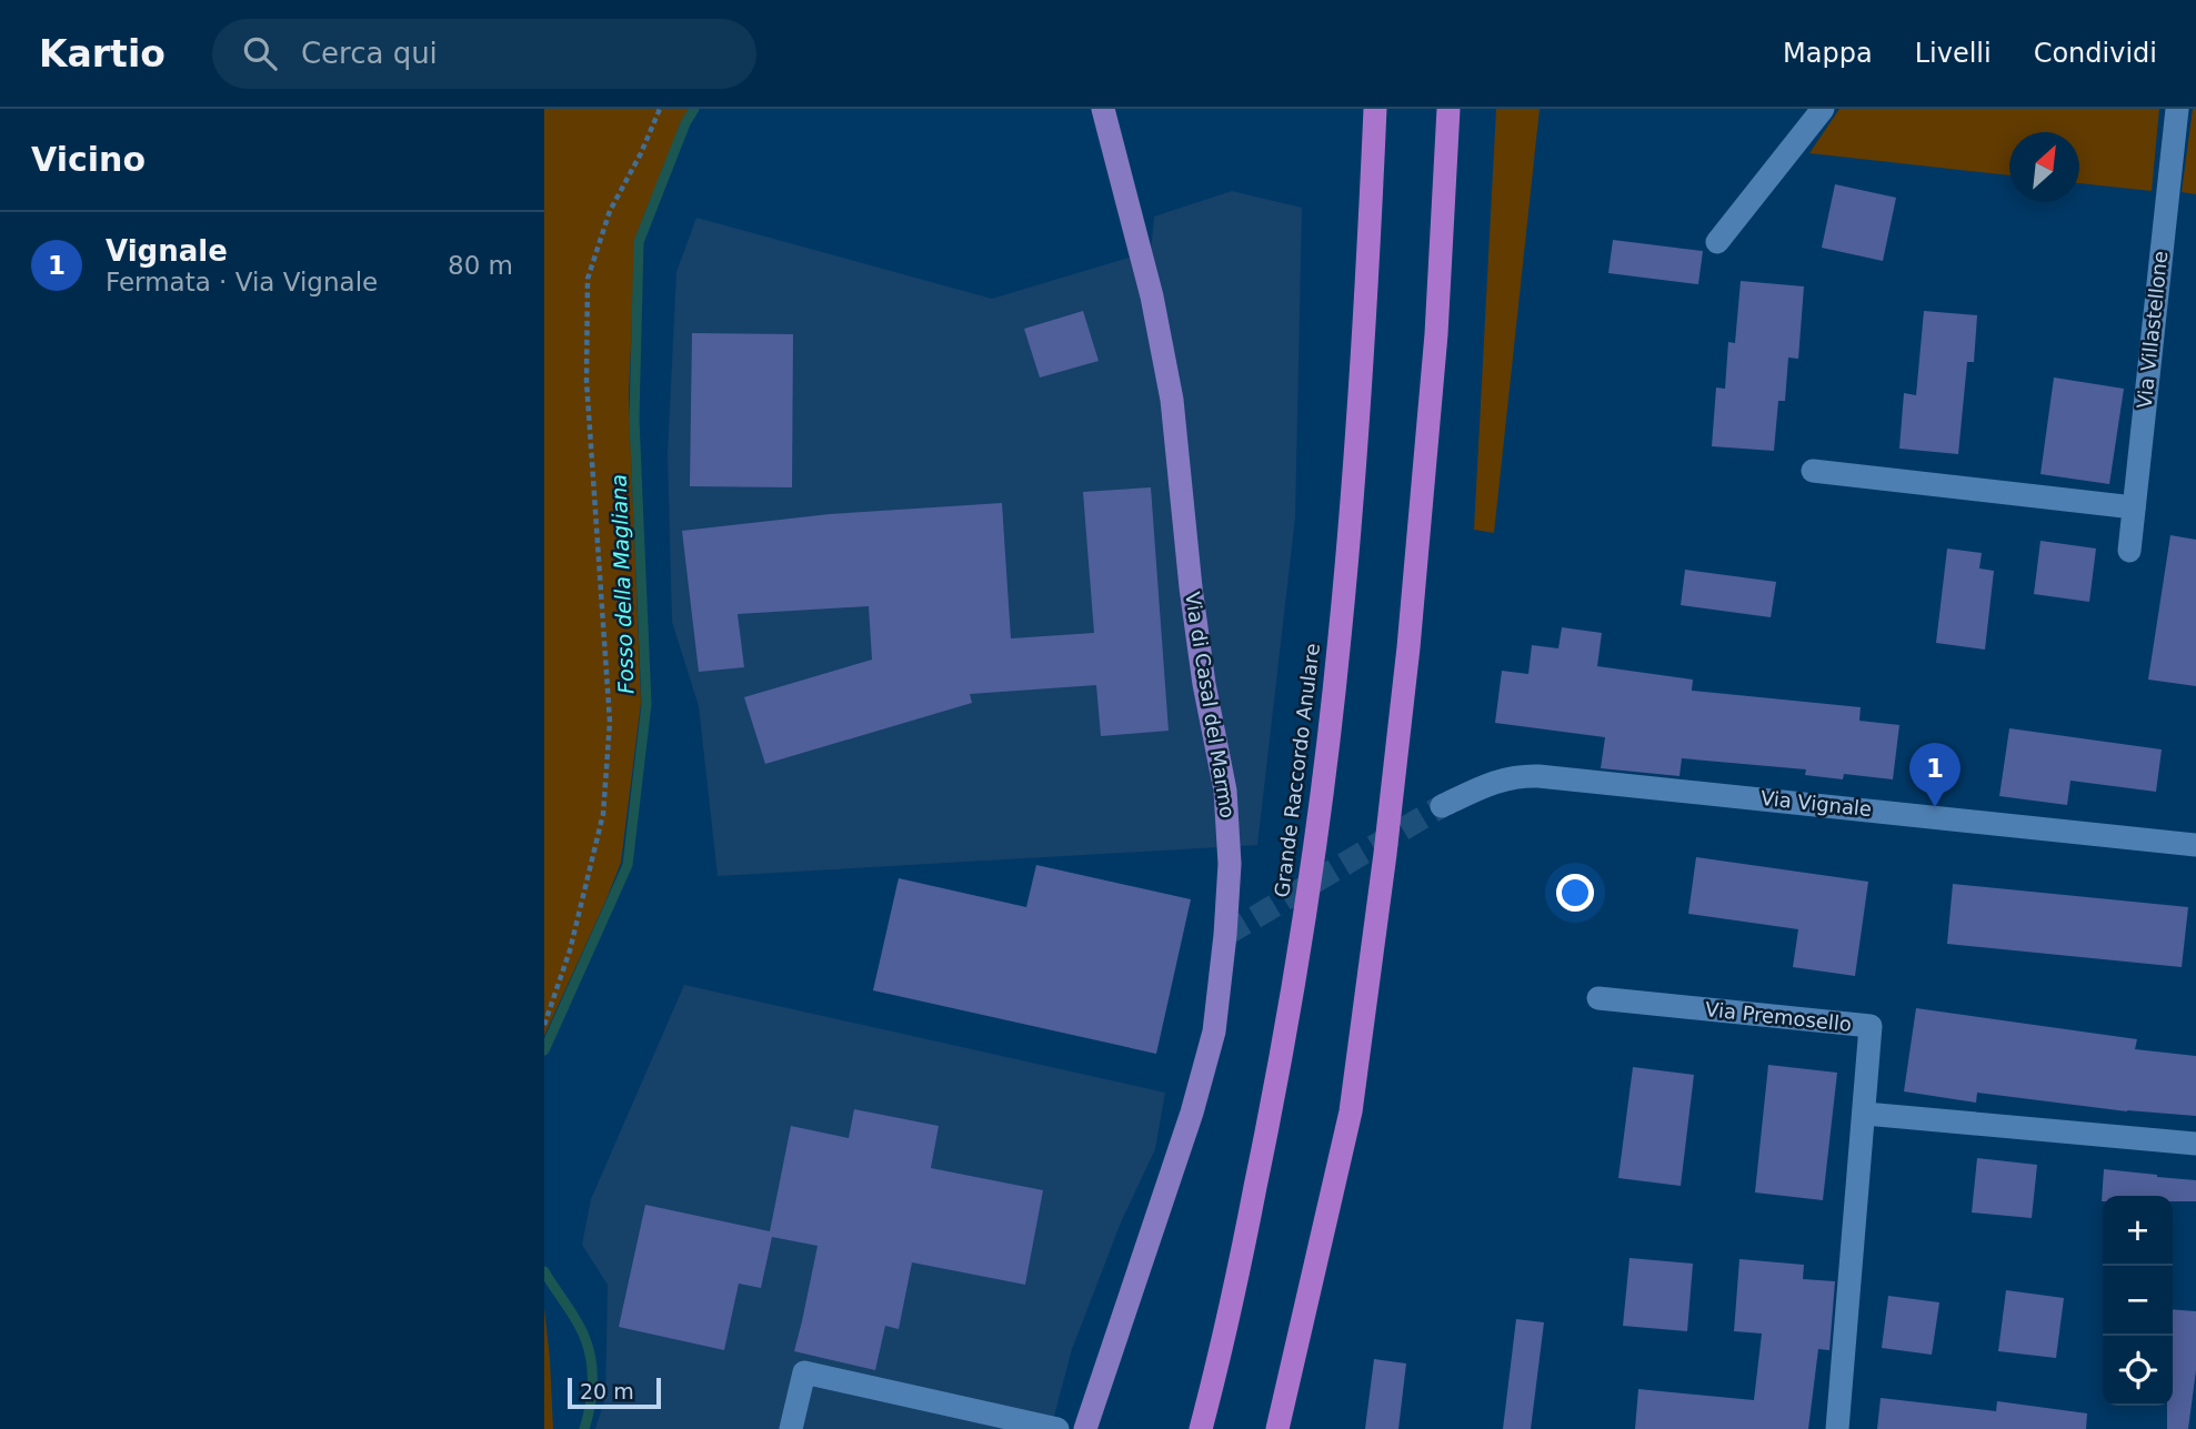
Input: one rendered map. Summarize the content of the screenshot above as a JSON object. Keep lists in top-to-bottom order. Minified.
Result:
{"streets":{"highway":["Grande Raccordo Anulare"],"main road":["Via di Casal del Marmo"],"street":["Via Villastellone","Via Vignale","Via Premosello"]},"water":["Fosso della Magliana"],"scale_bar":"20 m","north":"top right","page":{"header":"Kartio","search":"Cerca qui","nav":["Mappa","Livelli","Condividi"],"heading":"Vicino","list":[{"mark":"1","name":"Vignale","note":"Fermata · Via Vignale","value":"80 m"}],"pins":"1","map_buttons":["+","−"],"scale":"20 m"}}
